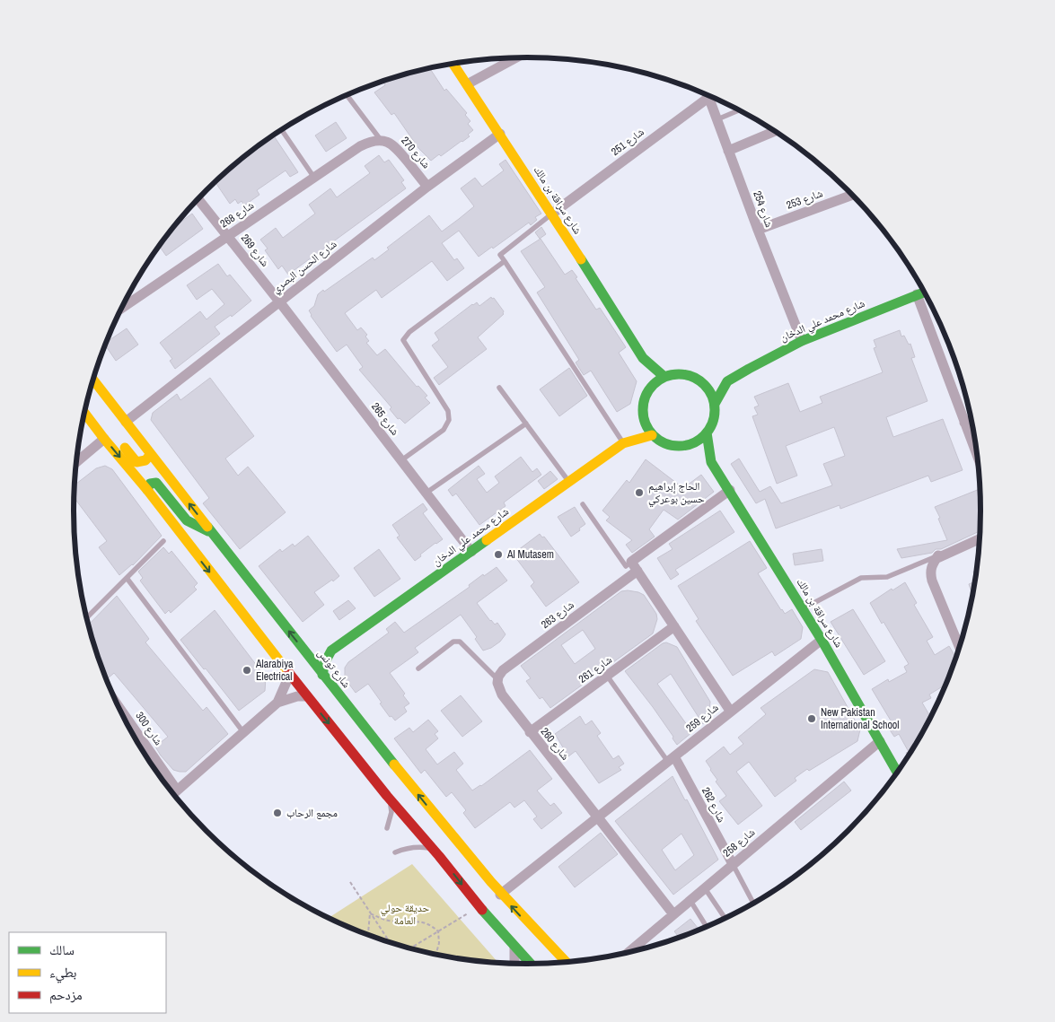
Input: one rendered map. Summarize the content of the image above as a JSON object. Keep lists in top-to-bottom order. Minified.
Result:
{"streets":{"street":["شارع 251","شارع 270","شارع 253","شارع سراقة بن مالك","شارع 254","شارع 268","شارع 269","شارع الحسن البصري","شارع محمد علي الدخان","شارع 265","شارع 263","شارع تونس","شارع 261","شارع 259","شارع 300","شارع 260","شارع 262","شارع 258"]},"crossings":[["شارع 251","شارع سراقة بن مالك"],["شارع 251","شارع 254"],["شارع 270","شارع 268"],["شارع 270","شارع الحسن البصري"],["شارع 253","شارع 254"],["شارع سراقة بن مالك","شارع الحسن البصري"],["شارع سراقة بن مالك","شارع محمد علي الدخان"],["شارع سراقة بن مالك","شارع 259"],["شارع سراقة بن مالك","شارع 258"],["شارع 254","شارع محمد علي الدخان"],["شارع 268","شارع 269"],["شارع 269","شارع الحسن البصري"],["شارع 269","شارع 265"],["شارع الحسن البصري","شارع 265"],["شارع الحسن البصري","شارع تونس"],["شارع محمد علي الدخان","شارع 265"],["شارع محمد علي الدخان","شارع تونس"],["شارع 263","شارع 260"],["شارع 261","شارع 260"],["شارع 259","شارع 260"],["شارع 259","شارع 262"],["شارع 260","شارع 258"],["شارع 262","شارع 258"]],"parks":["حديقة حولي العامة"],"places":["الحاج إبراهيم حسين بوعركي","Al Mutasem","Alarabiya Electrical","New Pakistan International School","مجمع الرحاب"],"legend":["سالك","بطيء","مزدحم"]}
